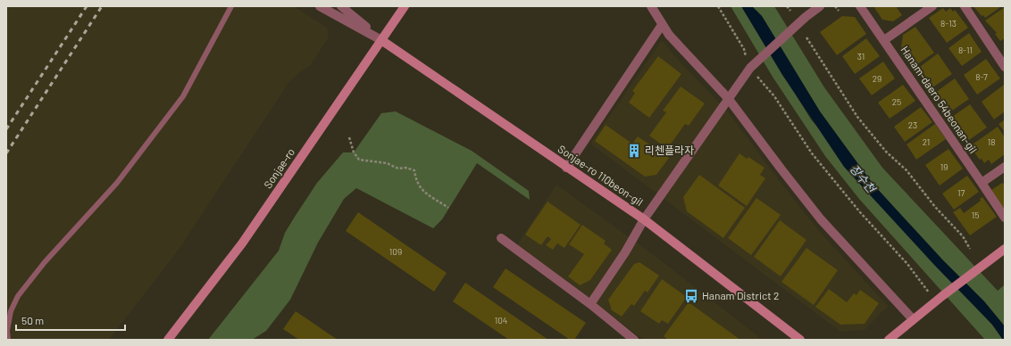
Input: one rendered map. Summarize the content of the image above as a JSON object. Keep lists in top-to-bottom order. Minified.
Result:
{"streets":{"street":["Hanam-daero 54beonan-gil","Sonjae-ro","Sonjae-ro 110beon-gil"]},"crossings":[["Sonjae-ro","Sonjae-ro 110beon-gil"]],"water":["장수천"],"places":{"building":["리첸플라자"],"bus stop":["Hanam District 2"]},"house_numbers":["8-13","8-11","31","8-7","29","25","23","21","18","19","17","15","109","104"],"scale_bar":"50 m"}
